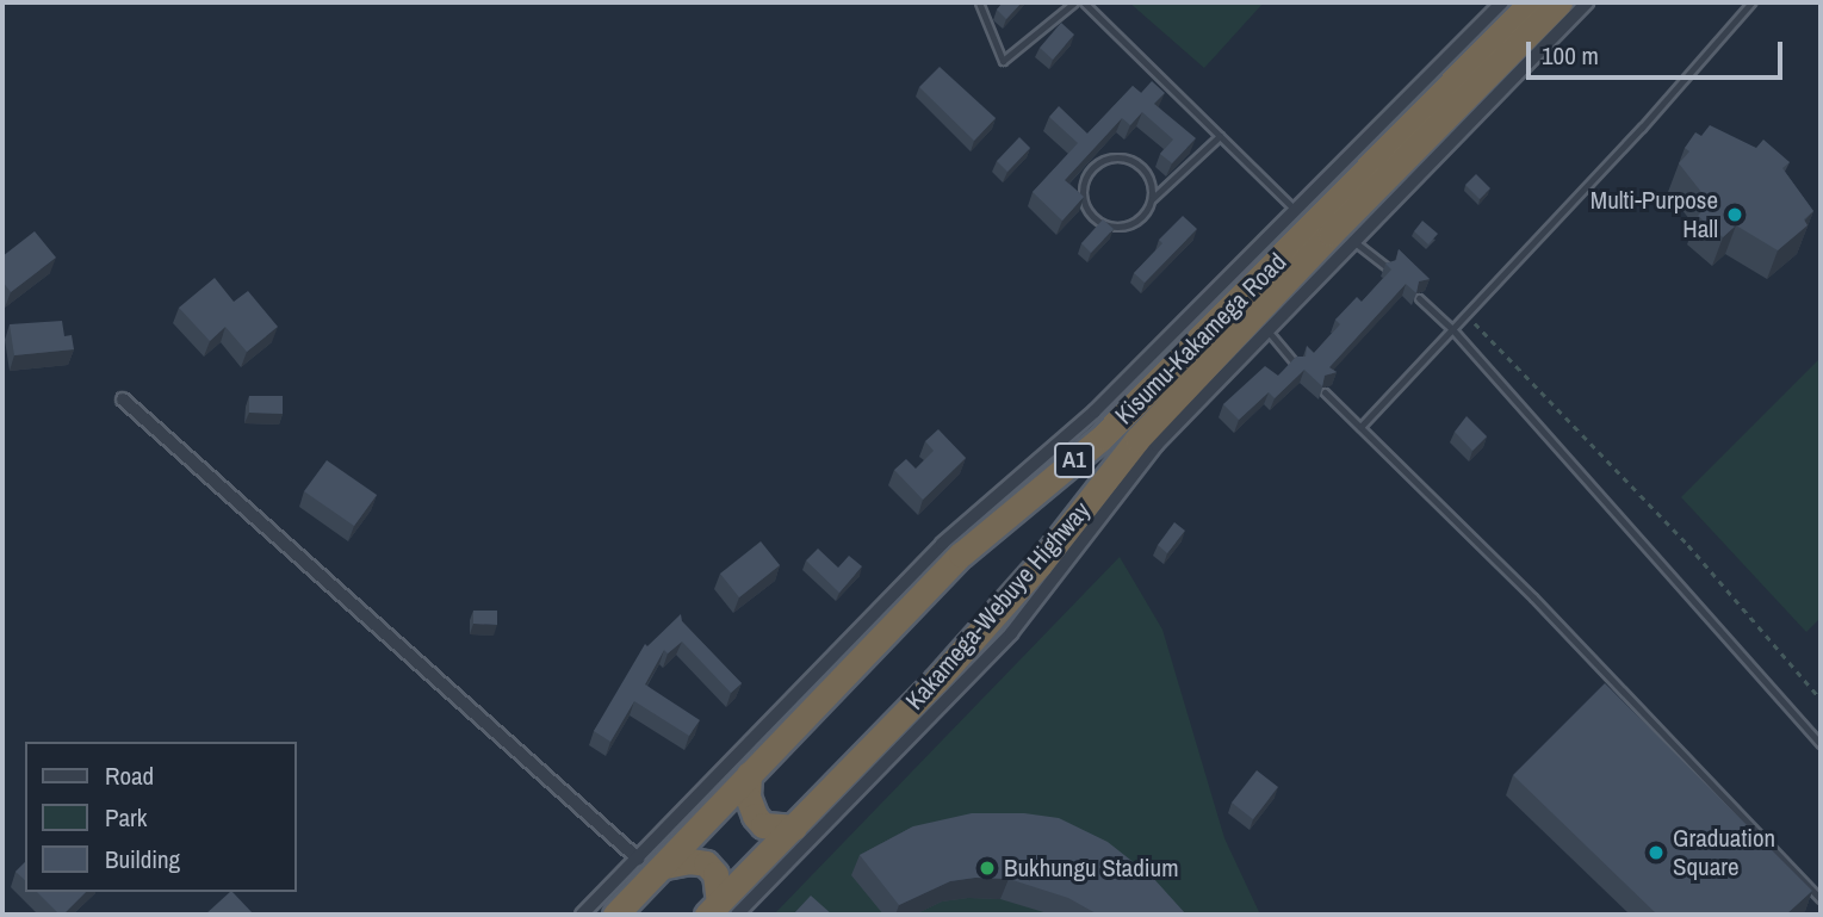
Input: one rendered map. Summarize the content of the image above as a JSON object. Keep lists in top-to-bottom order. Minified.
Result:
{"streets":{"highway":["Kisumu-Kakamega Road","A1","Kakamega-Webuye Highway"]},"places":["Multi-Purpose Hall","Graduation Square","Bukhungu Stadium"],"legend":["Road","Park","Building"],"scale_bar":"100 m"}
